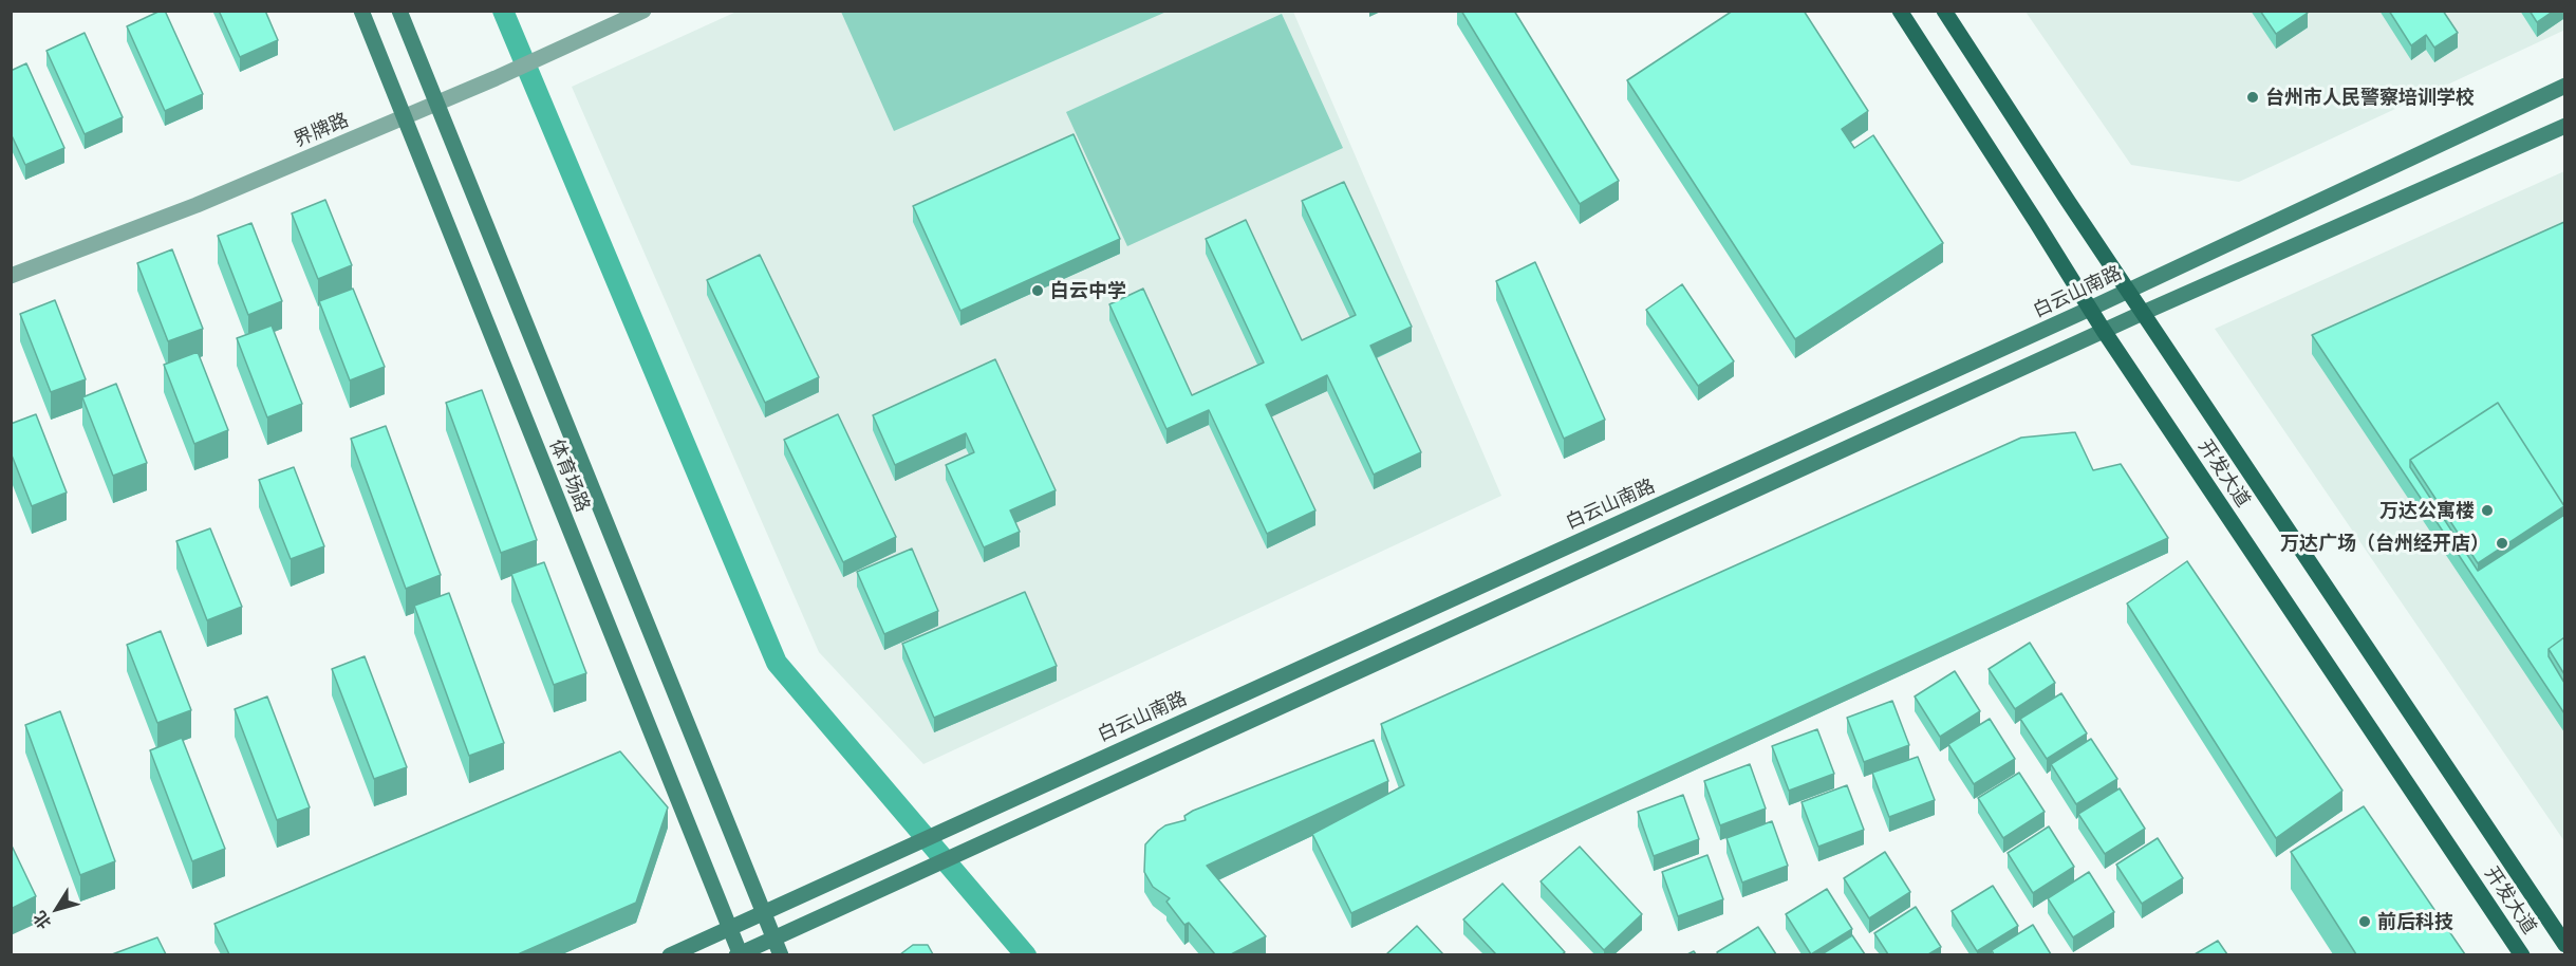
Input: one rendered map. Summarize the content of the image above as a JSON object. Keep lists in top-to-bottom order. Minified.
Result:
{"streets":{"main road":["白云山南路","开发大道","体育场路"],"street":["界牌路"]},"crossings":[["界牌路","体育场路"],["白云山南路","开发大道"],["白云山南路","体育场路"]],"places":["台州市人民警察培训学校","白云中学","万达公寓楼","万达广场（台州经开店）","前后科技"],"north":"bottom left"}
